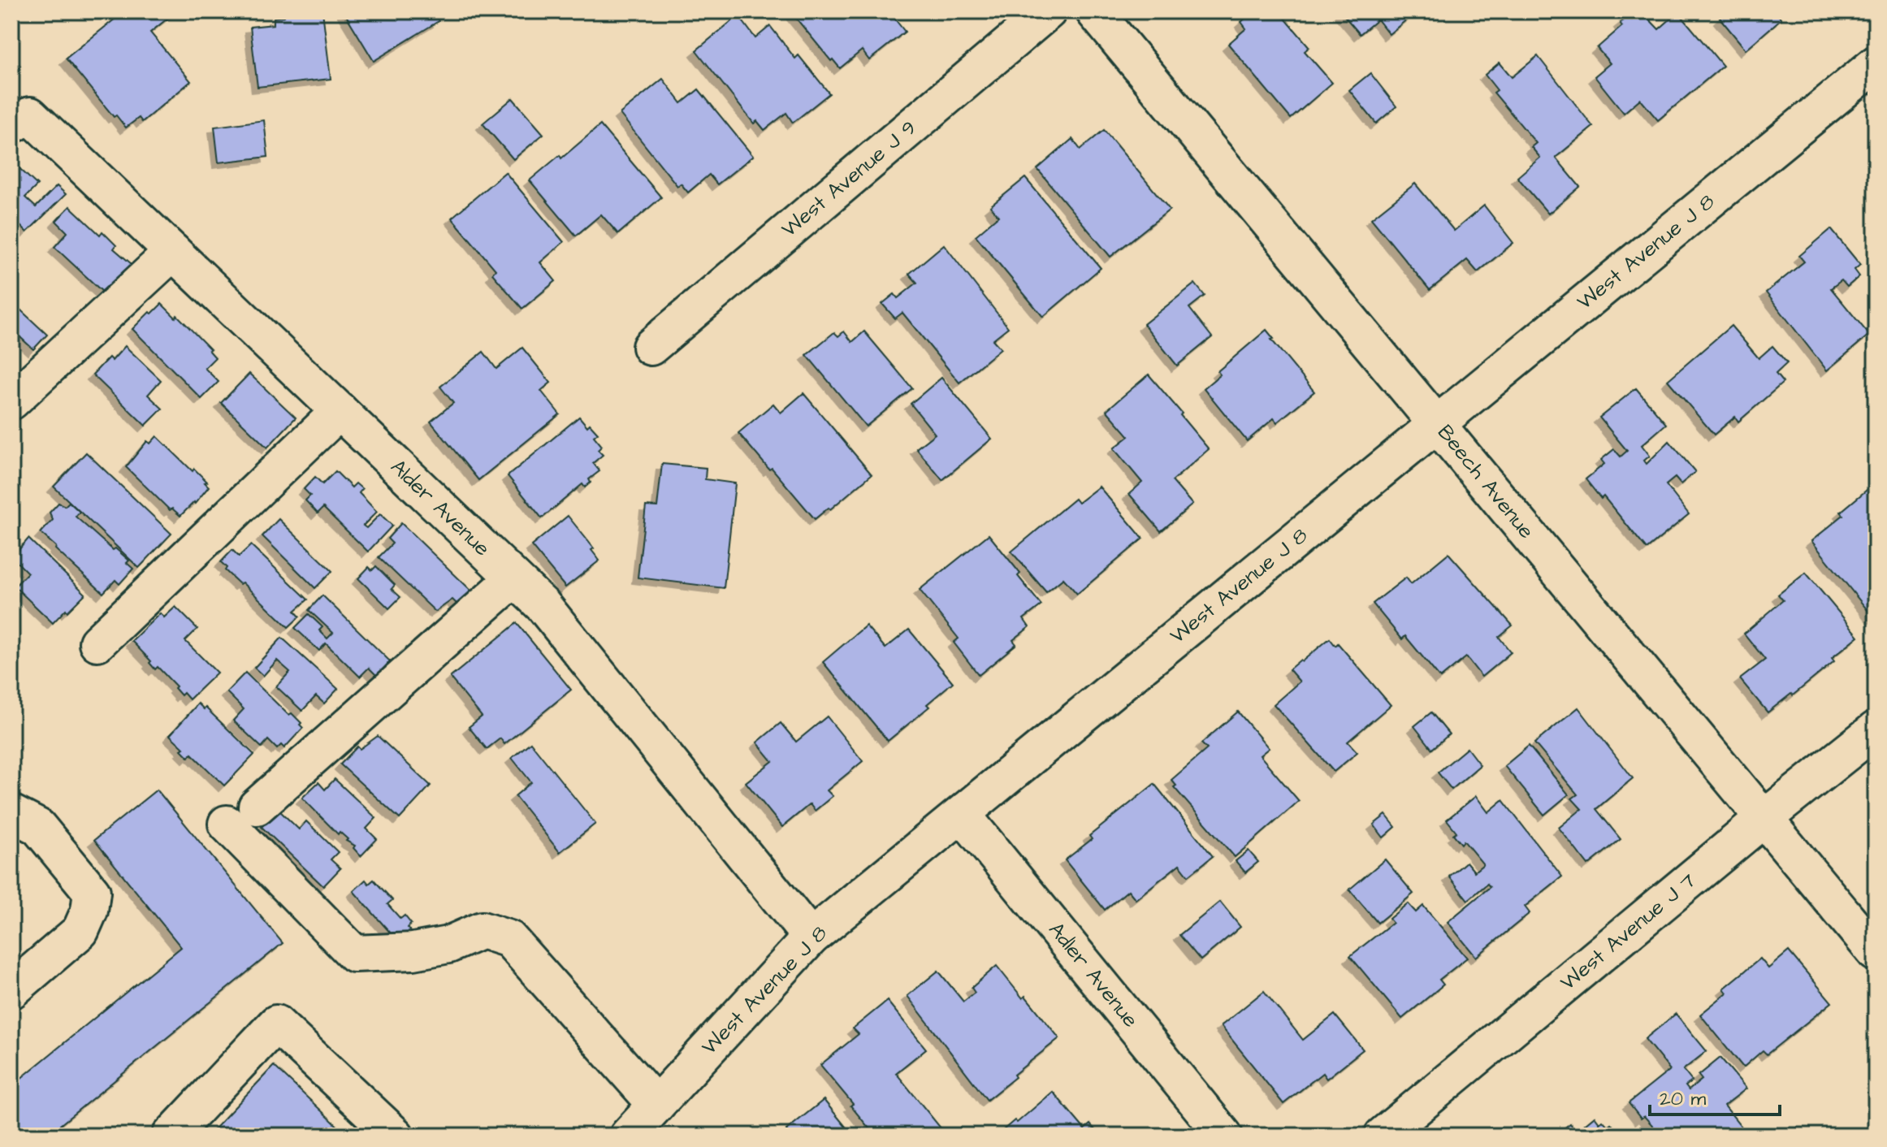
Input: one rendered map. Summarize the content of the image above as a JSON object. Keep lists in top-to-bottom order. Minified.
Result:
{"streets":{"street":["West Avenue J 9","West Avenue J 8","Beech Avenue","Alder Avenue","West Avenue J 7","Adler Avenue"]},"crossings":[["West Avenue J 8","Beech Avenue"],["West Avenue J 8","Alder Avenue"],["West Avenue J 8","Adler Avenue"],["Beech Avenue","West Avenue J 7"]],"scale_bar":"20 m"}
